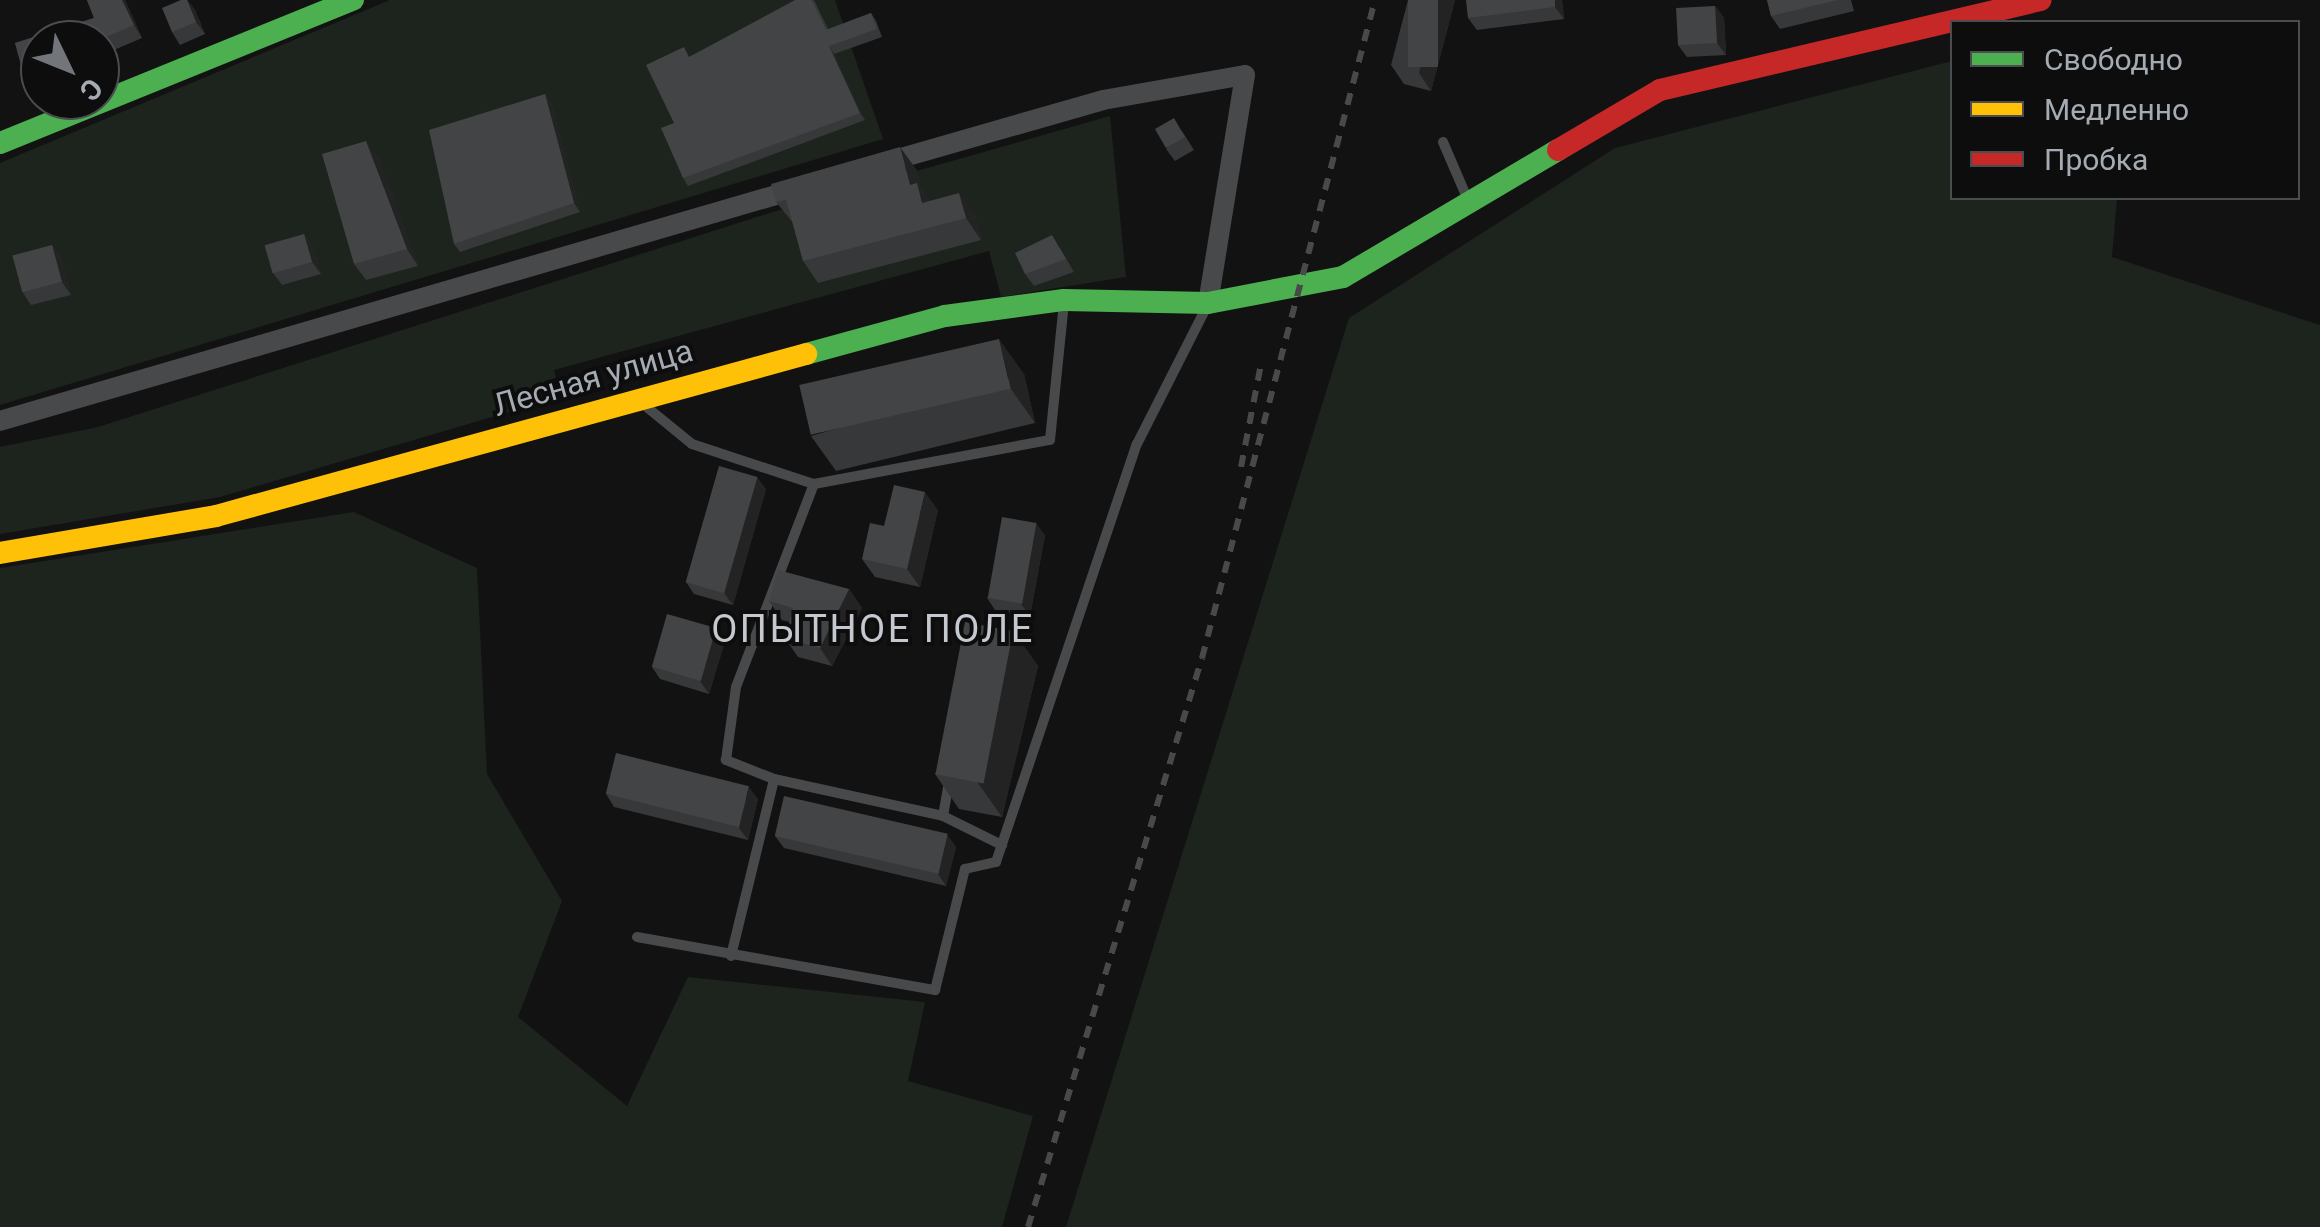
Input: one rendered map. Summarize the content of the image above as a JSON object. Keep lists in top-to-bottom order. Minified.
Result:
{"streets":{"street":["Лесная улица"]},"districts":["ОПЫТНОЕ ПОЛЕ"],"legend":["Свободно","Медленно","Пробка"],"north":"bottom right"}
